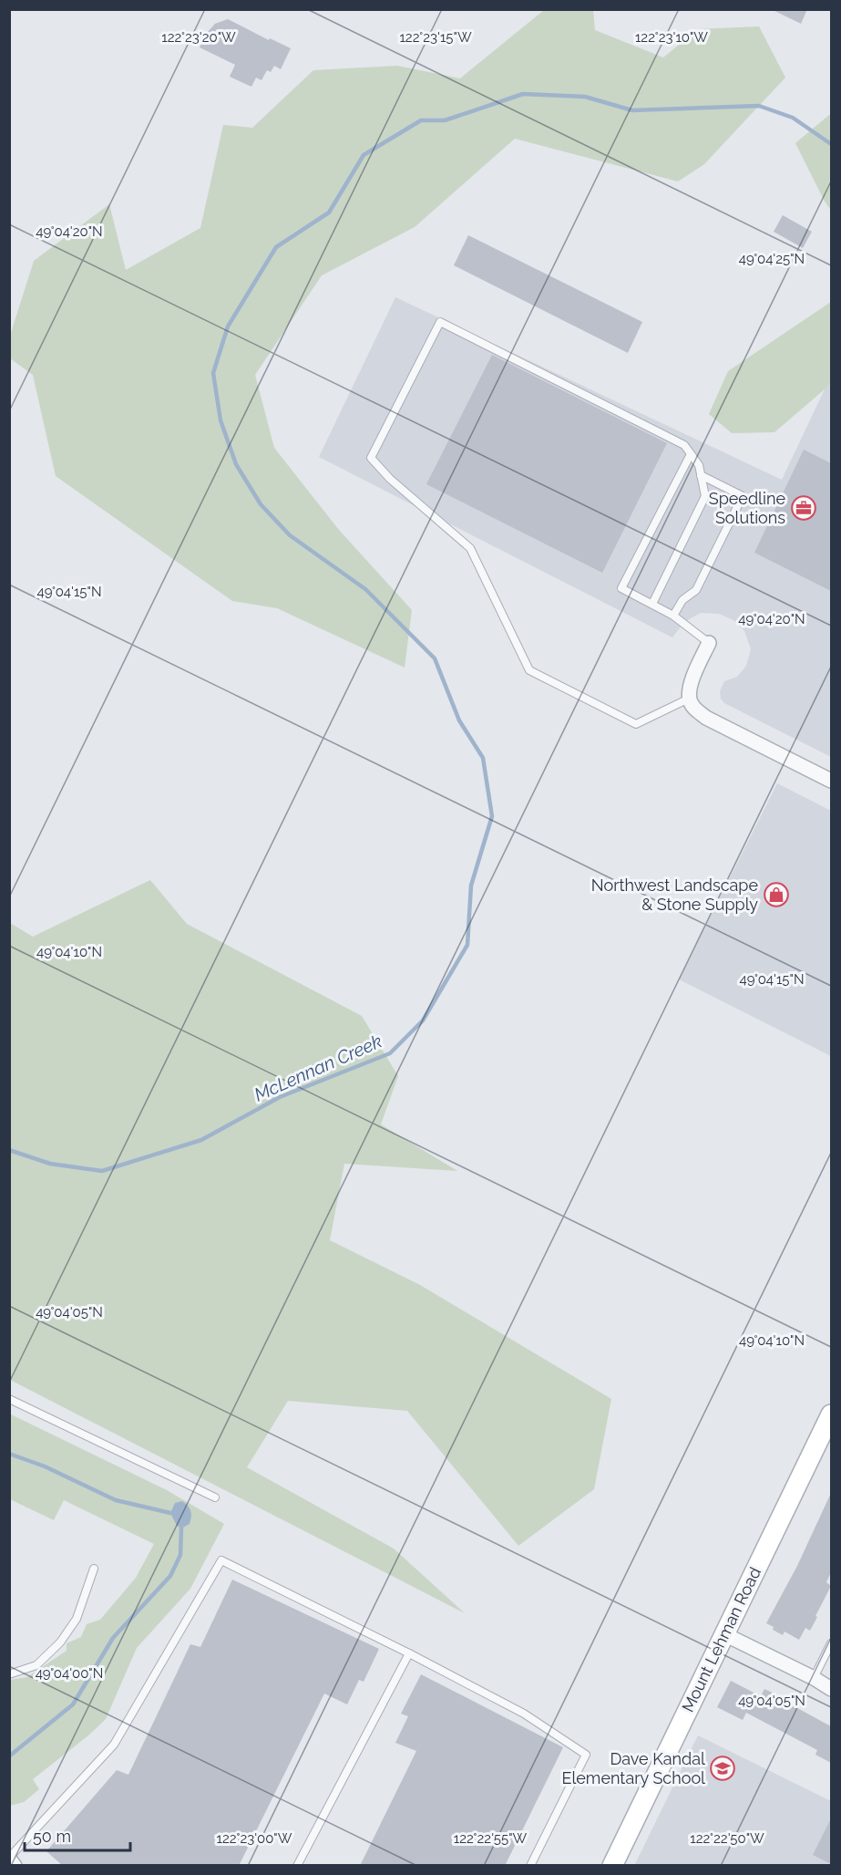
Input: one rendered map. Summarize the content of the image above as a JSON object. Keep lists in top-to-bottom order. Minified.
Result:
{"streets":{"main road":["Mount Lehman Road"]},"water":["McLennan Creek"],"places":{"office":["Speedline Solutions"],"shop":["Northwest Landscape & Stone Supply"],"school or university":["Dave Kandal Elementary School"]},"scale_bar":"50 m","coordinates":["122°23'20\"W","122°23'15\"W","122°23'10\"W","49°04'20\"N","49°04'25\"N","49°04'15\"N","49°04'10\"N","49°04'05\"N","49°04'00\"N","122°23'00\"W","122°22'55\"W","122°22'50\"W"]}
